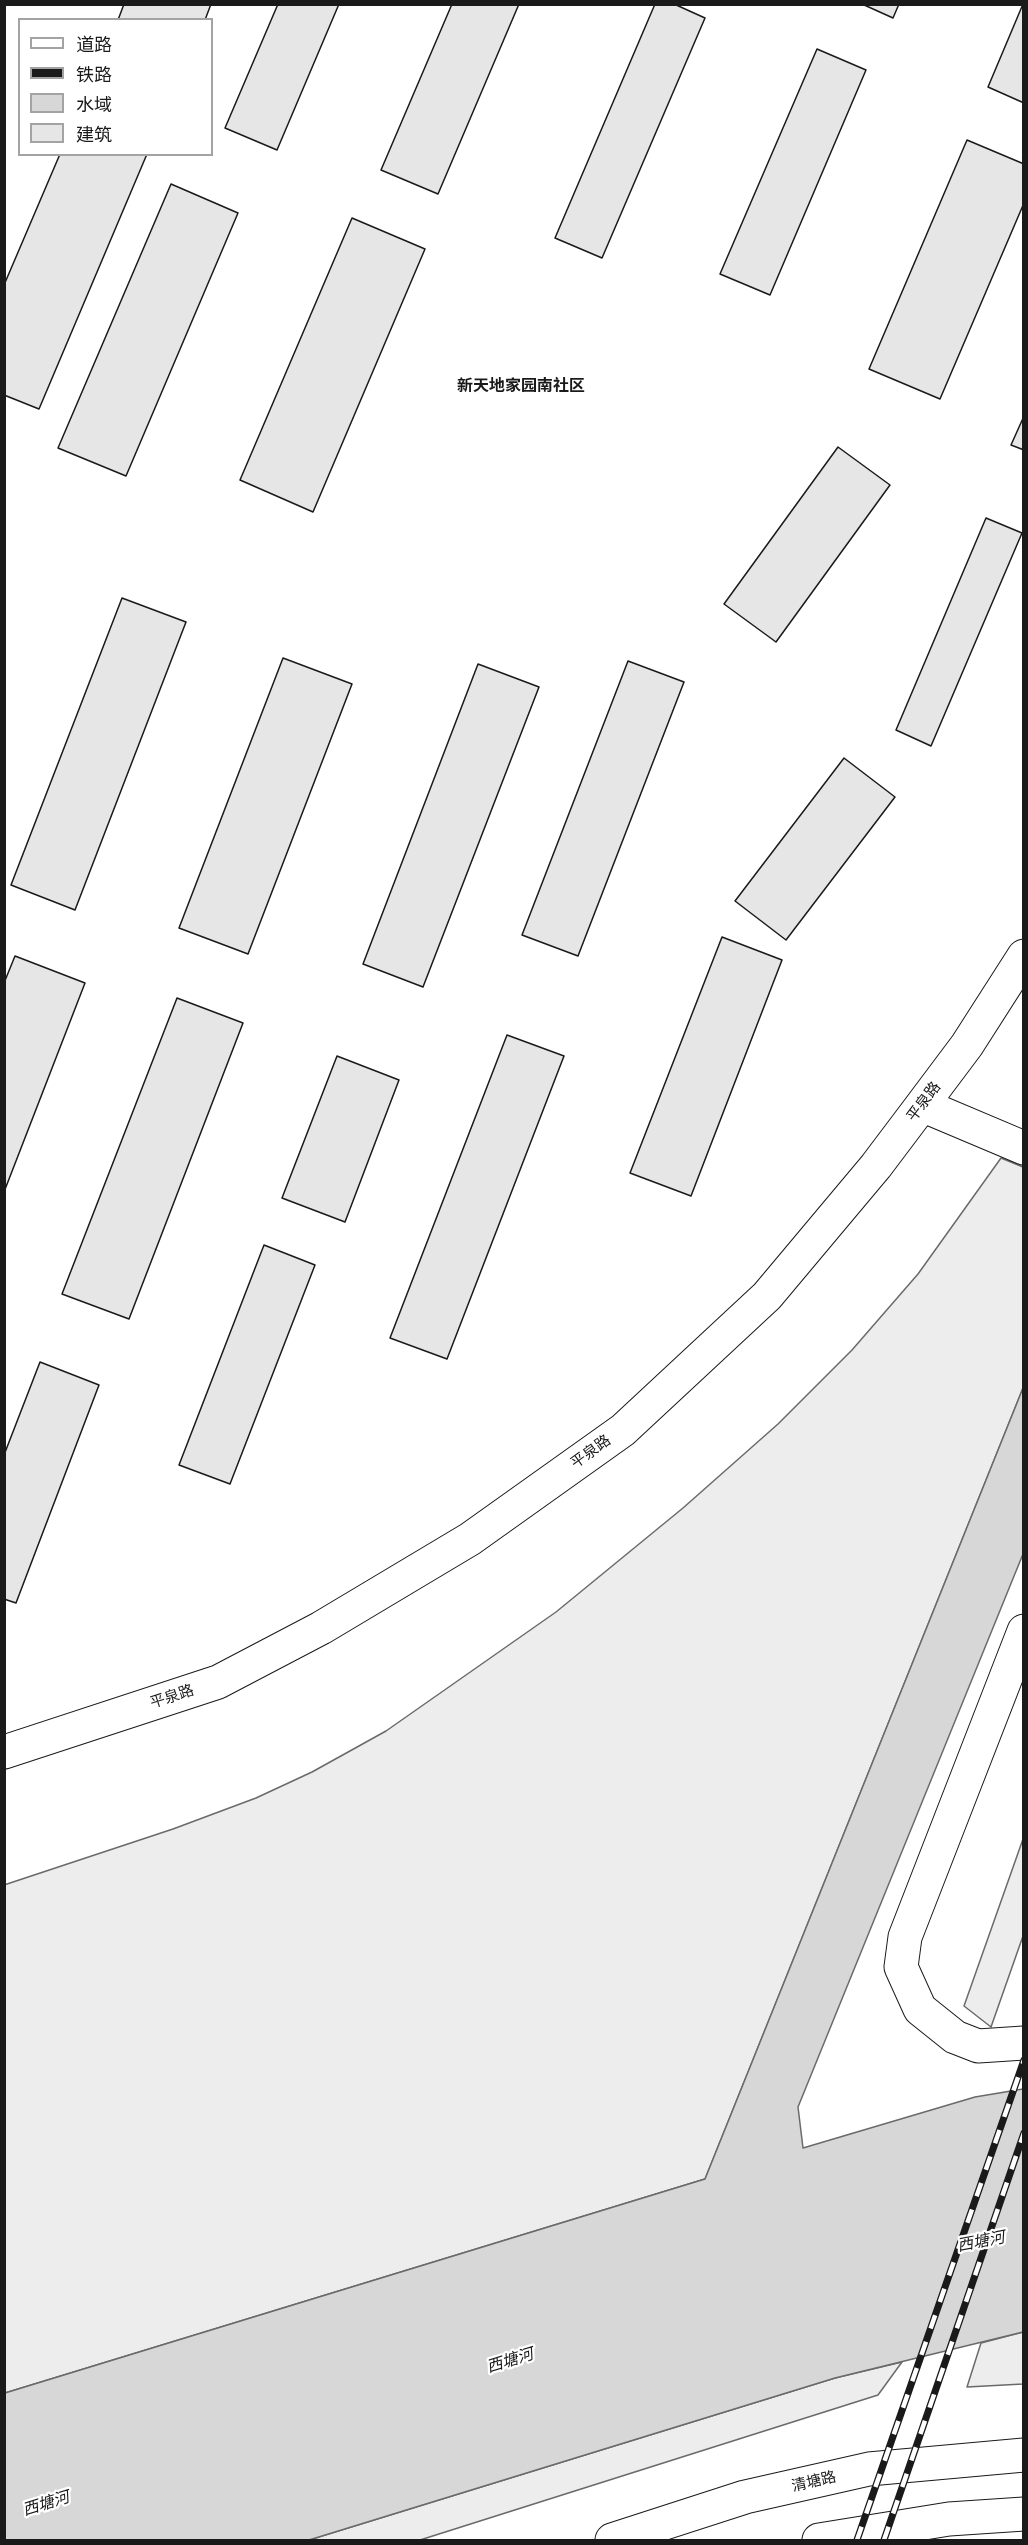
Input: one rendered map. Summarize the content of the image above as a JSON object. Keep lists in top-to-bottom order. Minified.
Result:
{"streets":{"street":["平泉路","清塘路"]},"districts":["新天地家园南社区"],"water":["西塘河"],"legend":["道路","铁路","水域","建筑"]}
